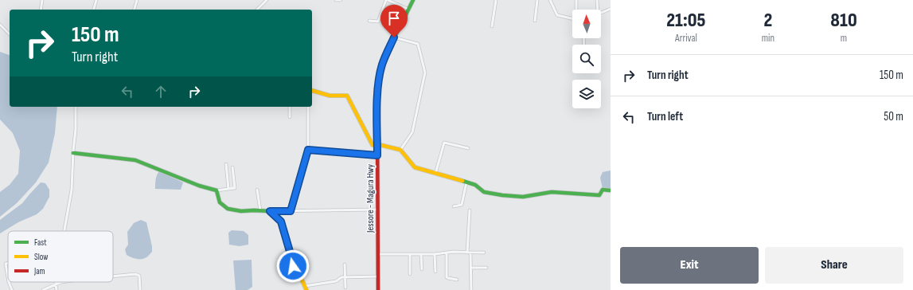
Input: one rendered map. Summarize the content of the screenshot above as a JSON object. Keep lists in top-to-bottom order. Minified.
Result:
{"streets":{"main road":["Jessore - Magura Hwy"]},"legend":["Fast","Slow","Jam"],"north":"top","page":{"eta":["21:05","Arrival","2","min","810","m"],"turn":["150 m","Turn right"],"list":[{"name":"Turn right","value":"150 m"},{"name":"Turn left","value":"50 m"}],"buttons":["Exit","Share"]}}
